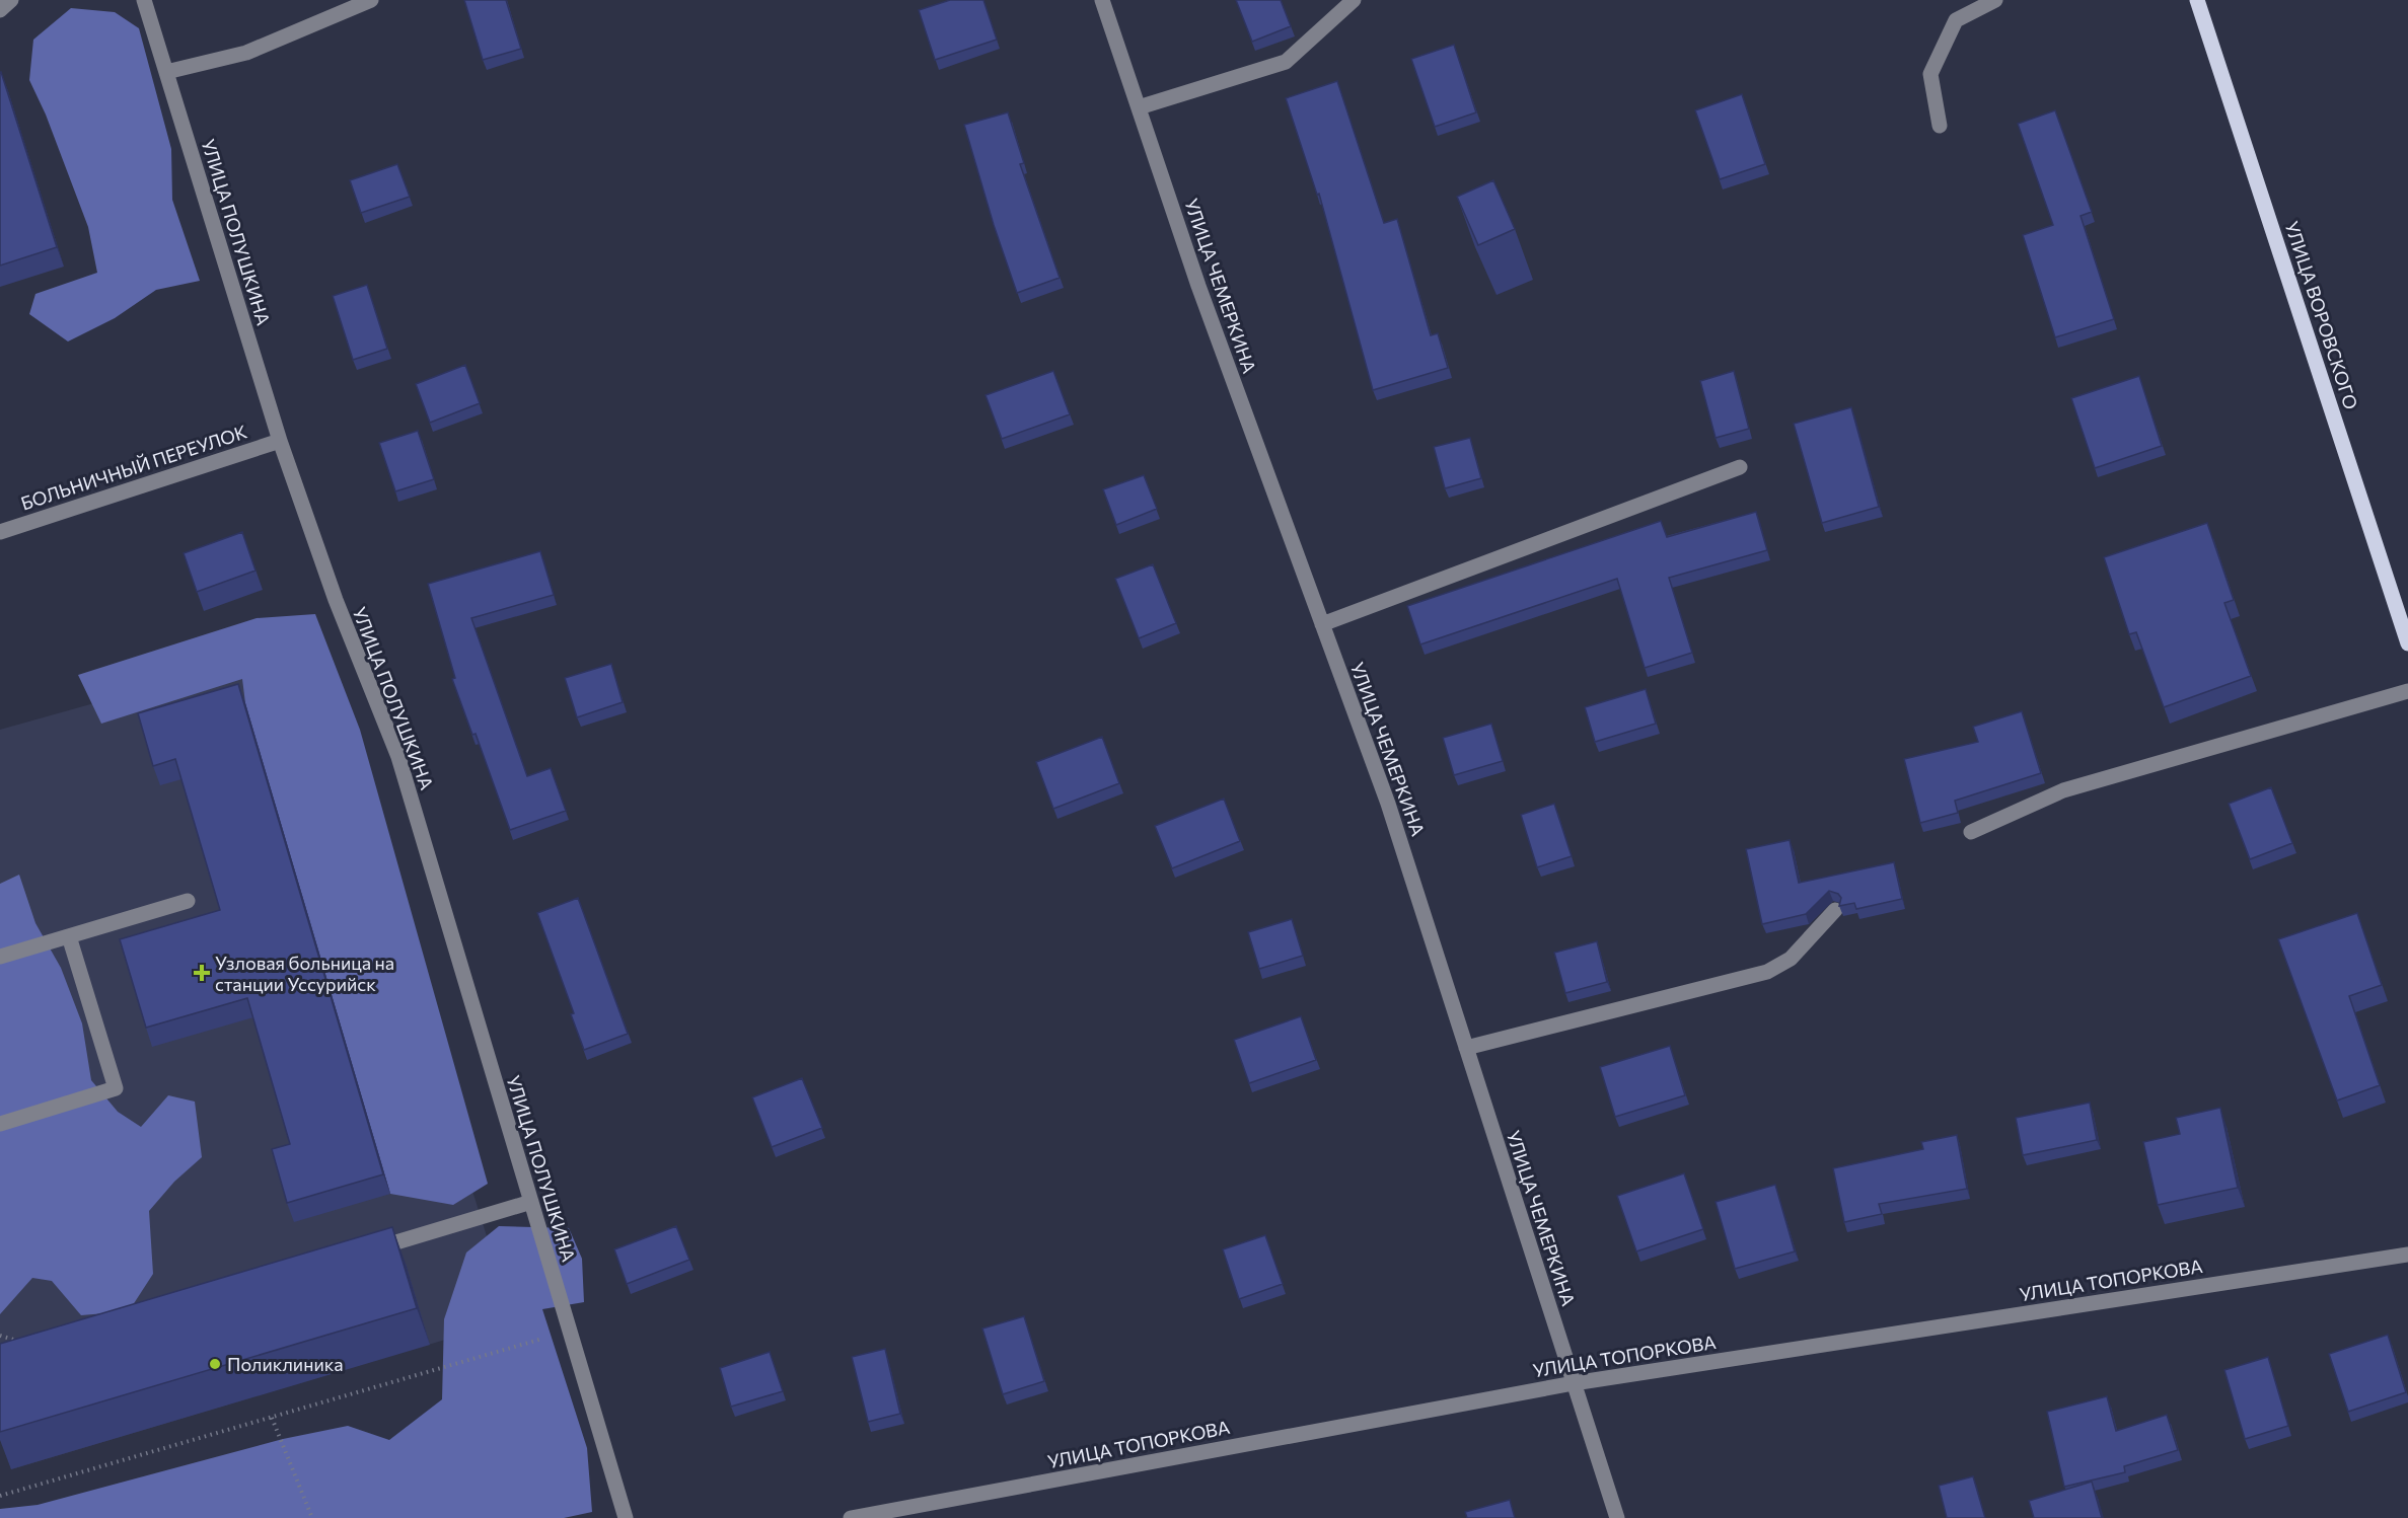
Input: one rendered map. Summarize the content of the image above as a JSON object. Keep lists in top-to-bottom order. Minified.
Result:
{"streets":{"main road":["УЛИЦА ВОРОВСКОГО"],"street":["УЛИЦА ПОЛУШКИНА","УЛИЦА ЧЕМЕРКИНА","БОЛЬНИЧНЫЙ ПЕРЕУЛОК","УЛИЦА ТОПОРКОВА"]},"crossings":[["УЛИЦА ПОЛУШКИНА","БОЛЬНИЧНЫЙ ПЕРЕУЛОК"],["УЛИЦА ЧЕМЕРКИНА","УЛИЦА ТОПОРКОВА"]],"places":{"health":["Узловая больница на станции Уссурийск"],"other":["Поликлиника"]}}
